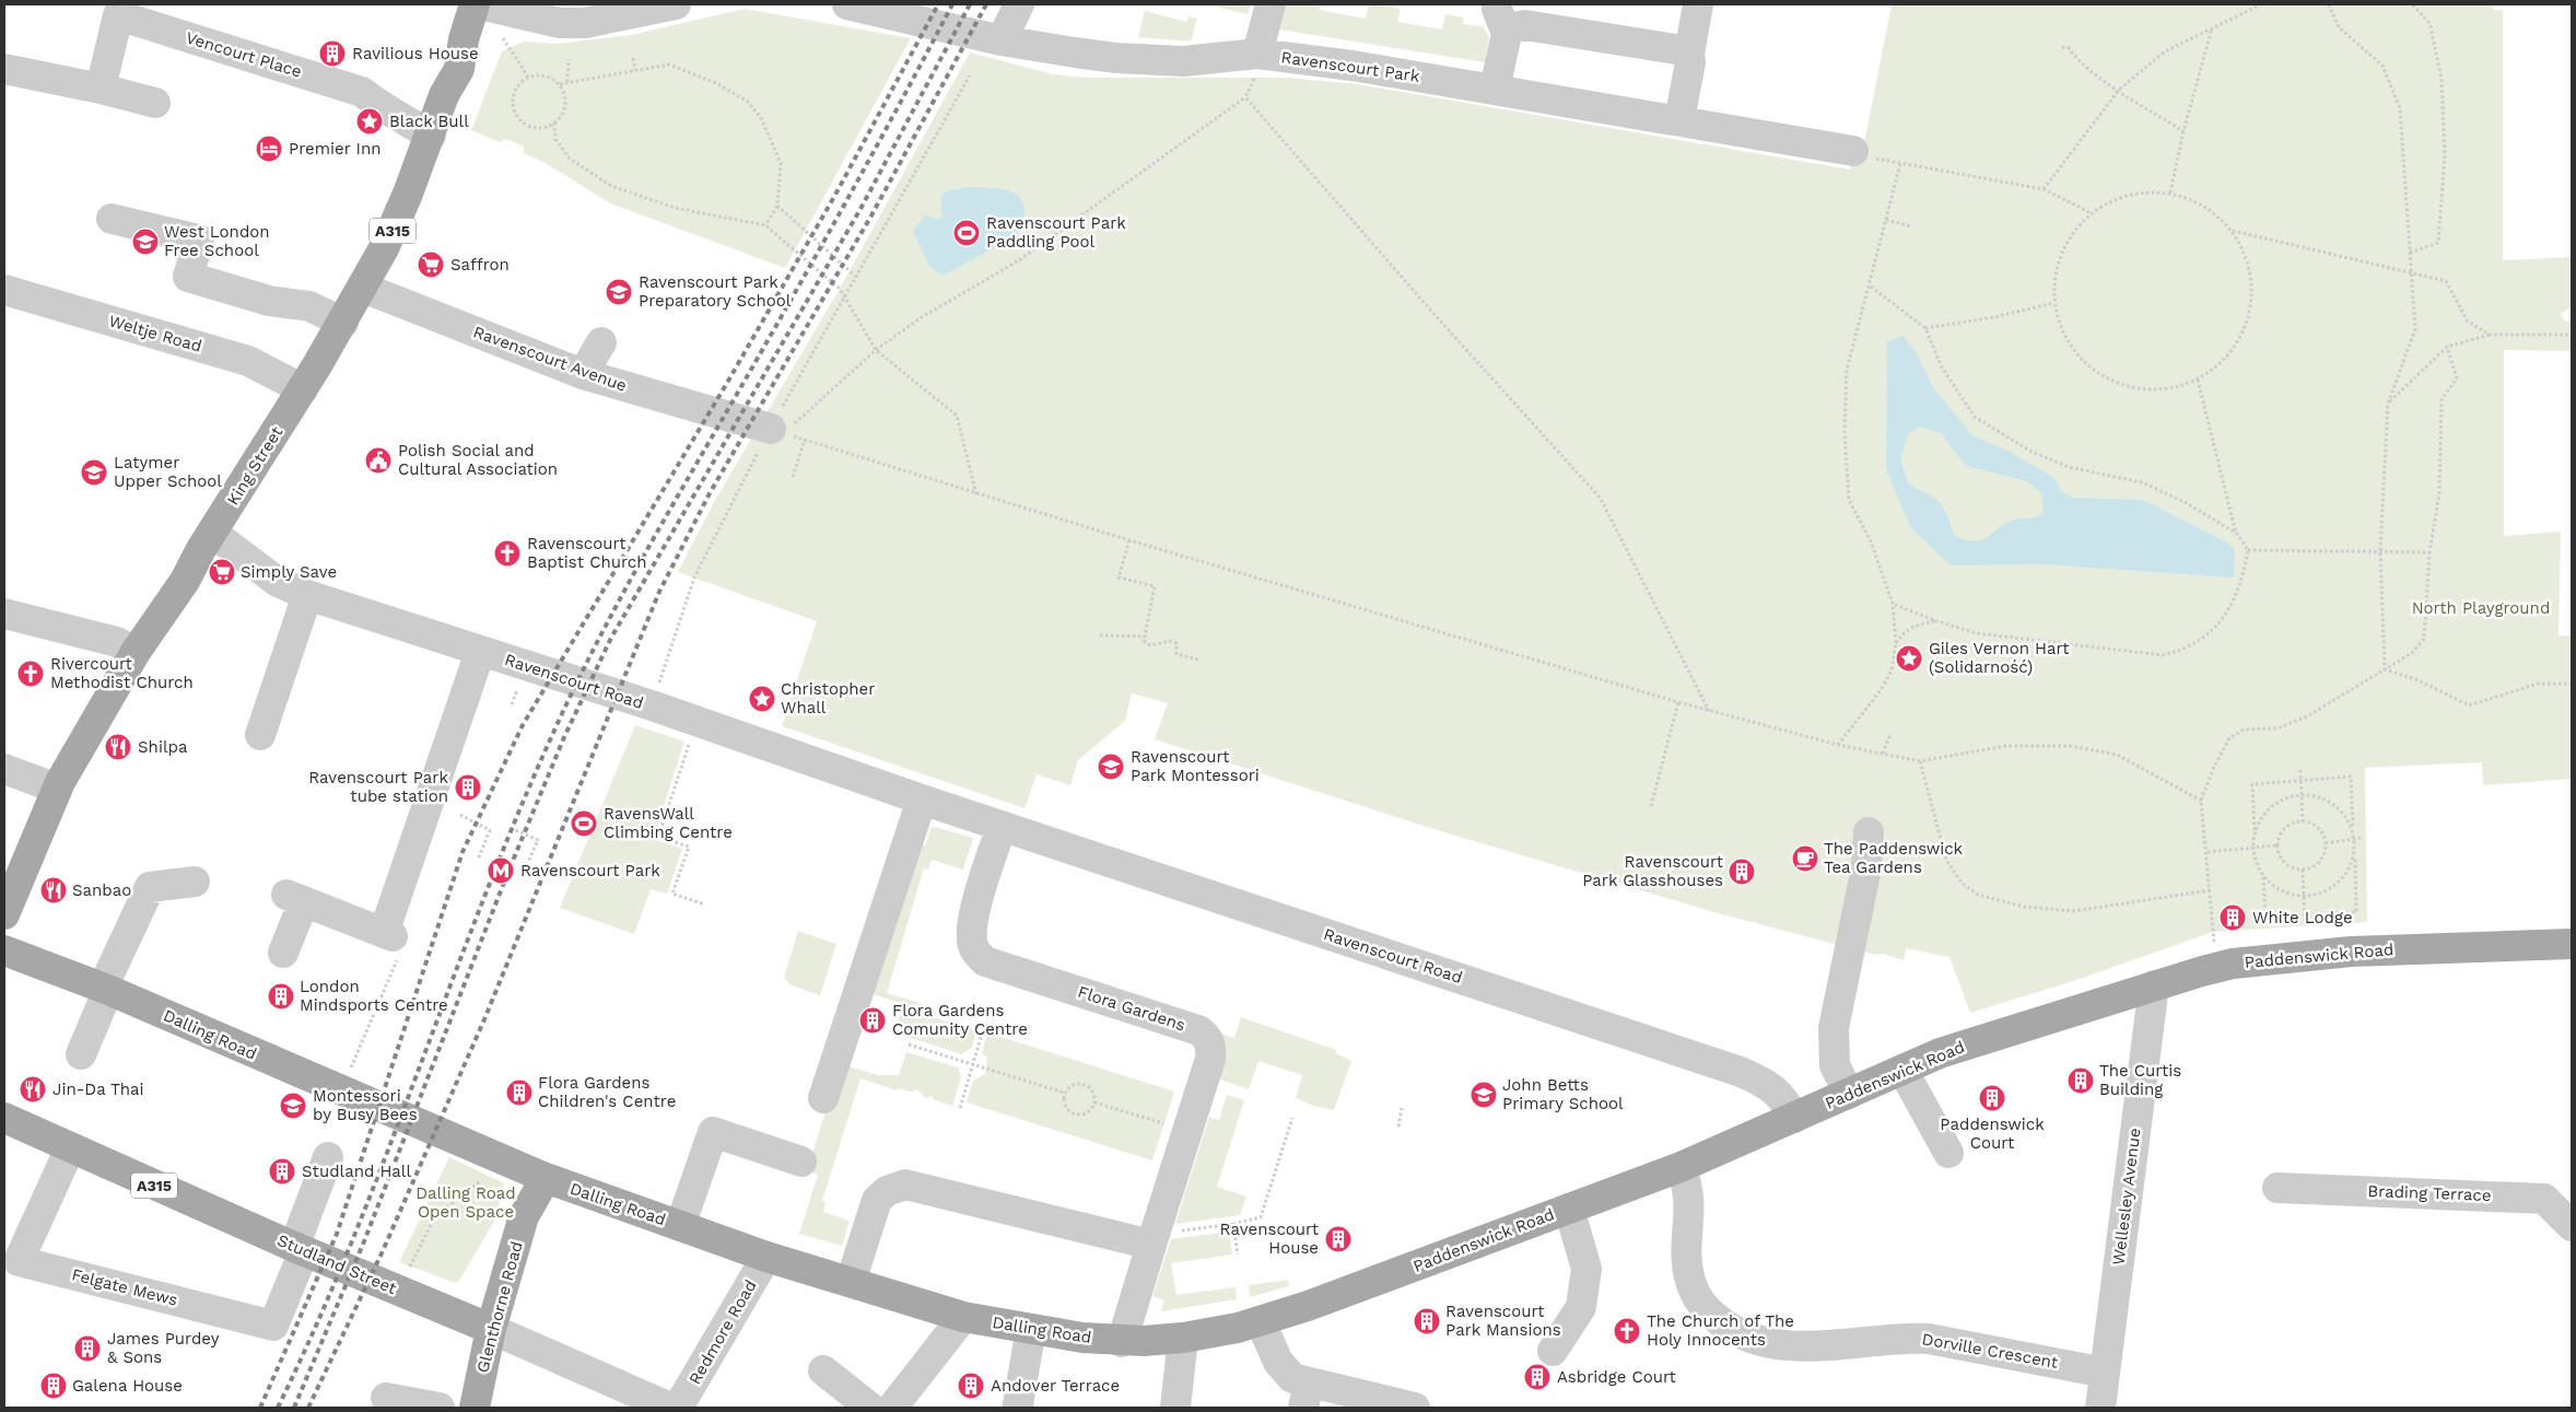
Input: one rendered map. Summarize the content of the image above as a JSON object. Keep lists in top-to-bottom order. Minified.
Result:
{"streets":{"main road":["A315","King Street","Paddenswick Road","Dalling Road","Studland Street","Glenthorne Road"],"street":["Vencourt Place","Ravenscourt Park","Weltje Road","Ravenscourt Avenue","Ravenscourt Road","Flora Gardens","Brading Terrace","Wellesley Avenue","Felgate Mews","Redmore Road","Dorville Crescent"]},"crossings":[["Vencourt Place","King Street"],["Weltje Road","King Street"],["Ravenscourt Avenue","King Street"],["King Street","Ravenscourt Road"],["Ravenscourt Road","Paddenswick Road"],["Ravenscourt Road","Flora Gardens"],["Paddenswick Road","Dalling Road"],["Paddenswick Road","Wellesley Avenue"],["Paddenswick Road","Dorville Crescent"],["Flora Gardens","Dalling Road"],["Dalling Road","Glenthorne Road"],["Dalling Road","Redmore Road"],["Wellesley Avenue","Dorville Crescent"],["Studland Street","Felgate Mews"],["Studland Street","Glenthorne Road"]],"parks":["North Playground","Dalling Road Open Space"],"places":{"building":["Ravilious House","Ravenscourt Park tube station","Ravenscourt Park Glasshouses","White Lodge","London Mindsports Centre","Flora Gardens Comunity Centre","The Curtis Building","Flora Gardens Children's Centre","Paddenswick Court","Studland Hall","Ravenscourt House","Ravenscourt Park Mansions","James Purdey & Sons","Asbridge Court","Galena House","Andover Terrace"],"place":["Black Bull","Giles Vernon Hart (Solidarność)","Christopher Whall"],"hotel":["Premier Inn"],"sports":["Ravenscourt Park Paddling Pool","RavensWall Climbing Centre"],"school or university":["West London Free School","Ravenscourt Park Preparatory School","Latymer Upper School","Ravenscourt Park Montessori","John Betts Primary School","Montessori by Busy Bees"],"supermarket":["Saffron","Simply Save"],"public building":["Polish Social and Cultural Association"],"church":["Ravenscourt Baptist Church","Rivercourt Methodist Church","The Church of The Holy Innocents"],"restaurant":["Shilpa","Sanbao","Jin-Da Thai"],"cafe":["The Paddenswick Tea Gardens"],"metro station":["Ravenscourt Park"]}}
